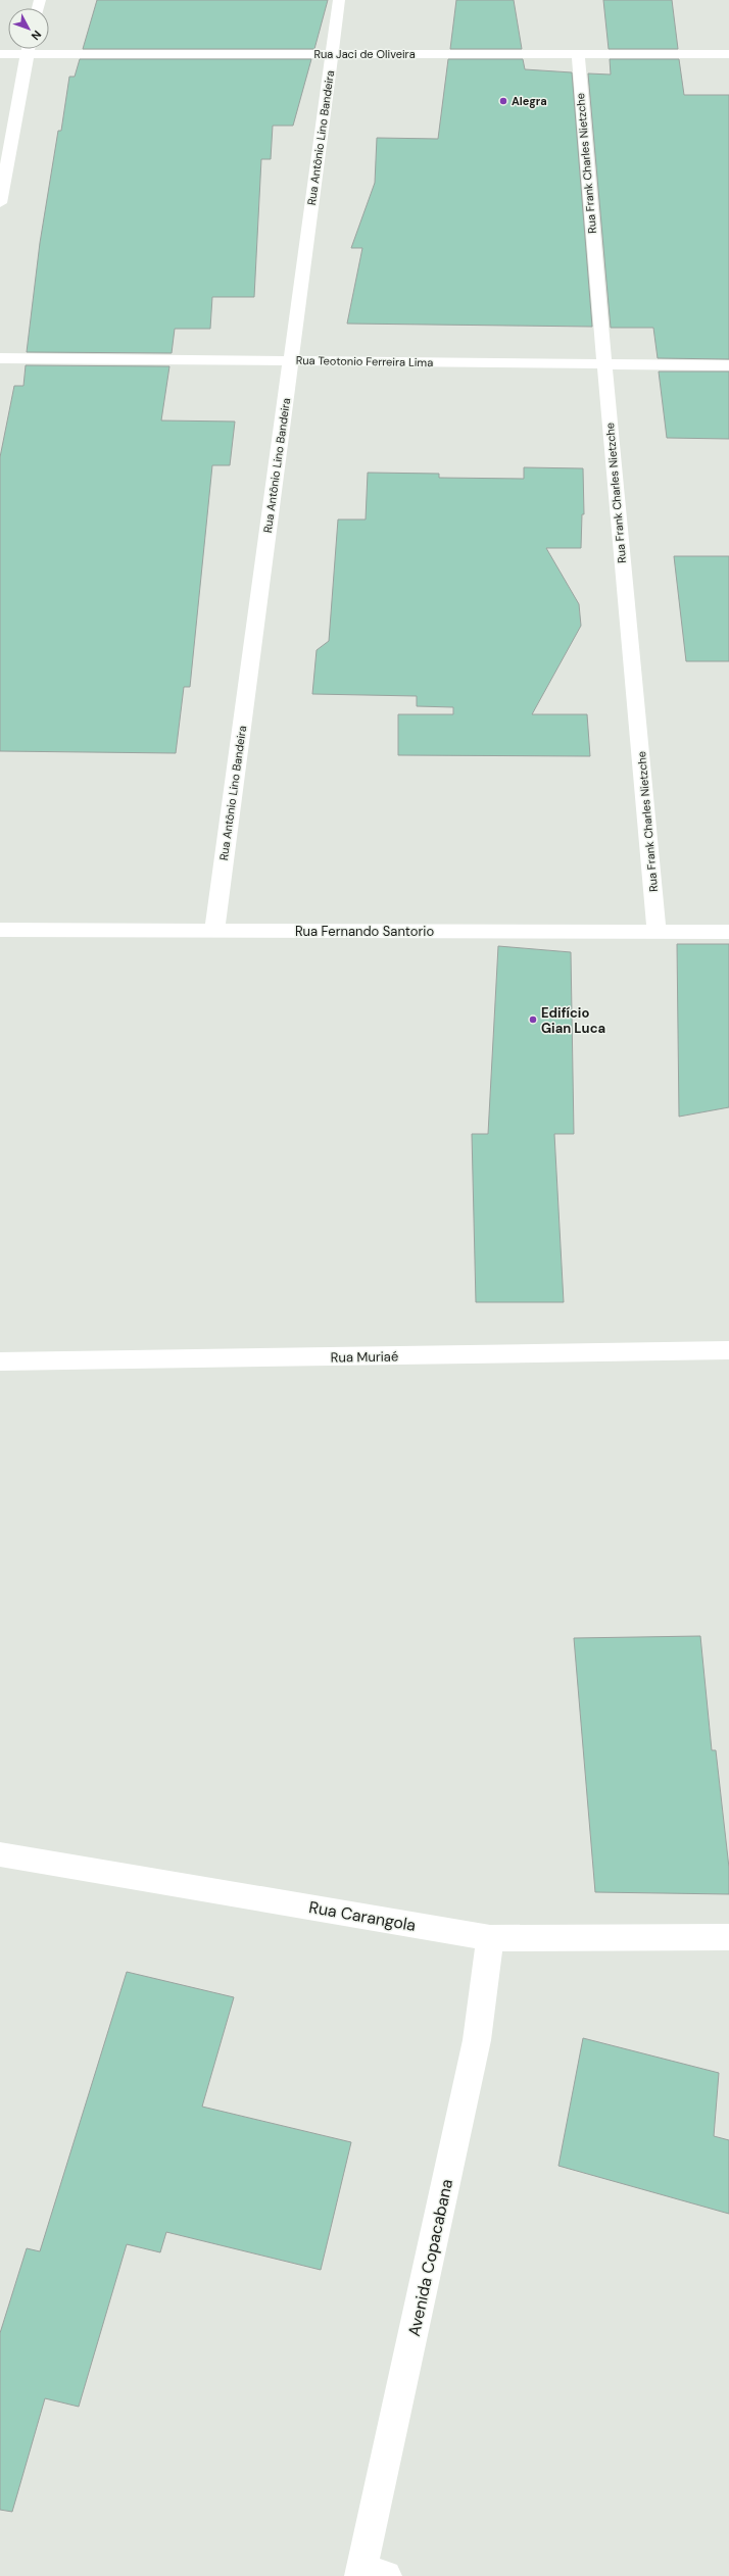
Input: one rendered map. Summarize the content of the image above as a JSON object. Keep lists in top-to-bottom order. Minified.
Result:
{"streets":{"street":["Rua Jaci de Oliveira","Rua Antônio Lino Bandeira","Rua Frank Charles Nietzche","Rua Teotonio Ferreira Lima","Rua Fernando Santorio","Rua Muriaé","Rua Carangola","Avenida Copacabana"]},"crossings":[["Rua Jaci de Oliveira","Rua Antônio Lino Bandeira"],["Rua Jaci de Oliveira","Rua Frank Charles Nietzche"],["Rua Antônio Lino Bandeira","Rua Teotonio Ferreira Lima"],["Rua Antônio Lino Bandeira","Rua Fernando Santorio"],["Rua Frank Charles Nietzche","Rua Teotonio Ferreira Lima"],["Rua Frank Charles Nietzche","Rua Fernando Santorio"],["Rua Carangola","Avenida Copacabana"]],"places":["Alegra","Edifício Gian Luca"],"north":"bottom right"}
